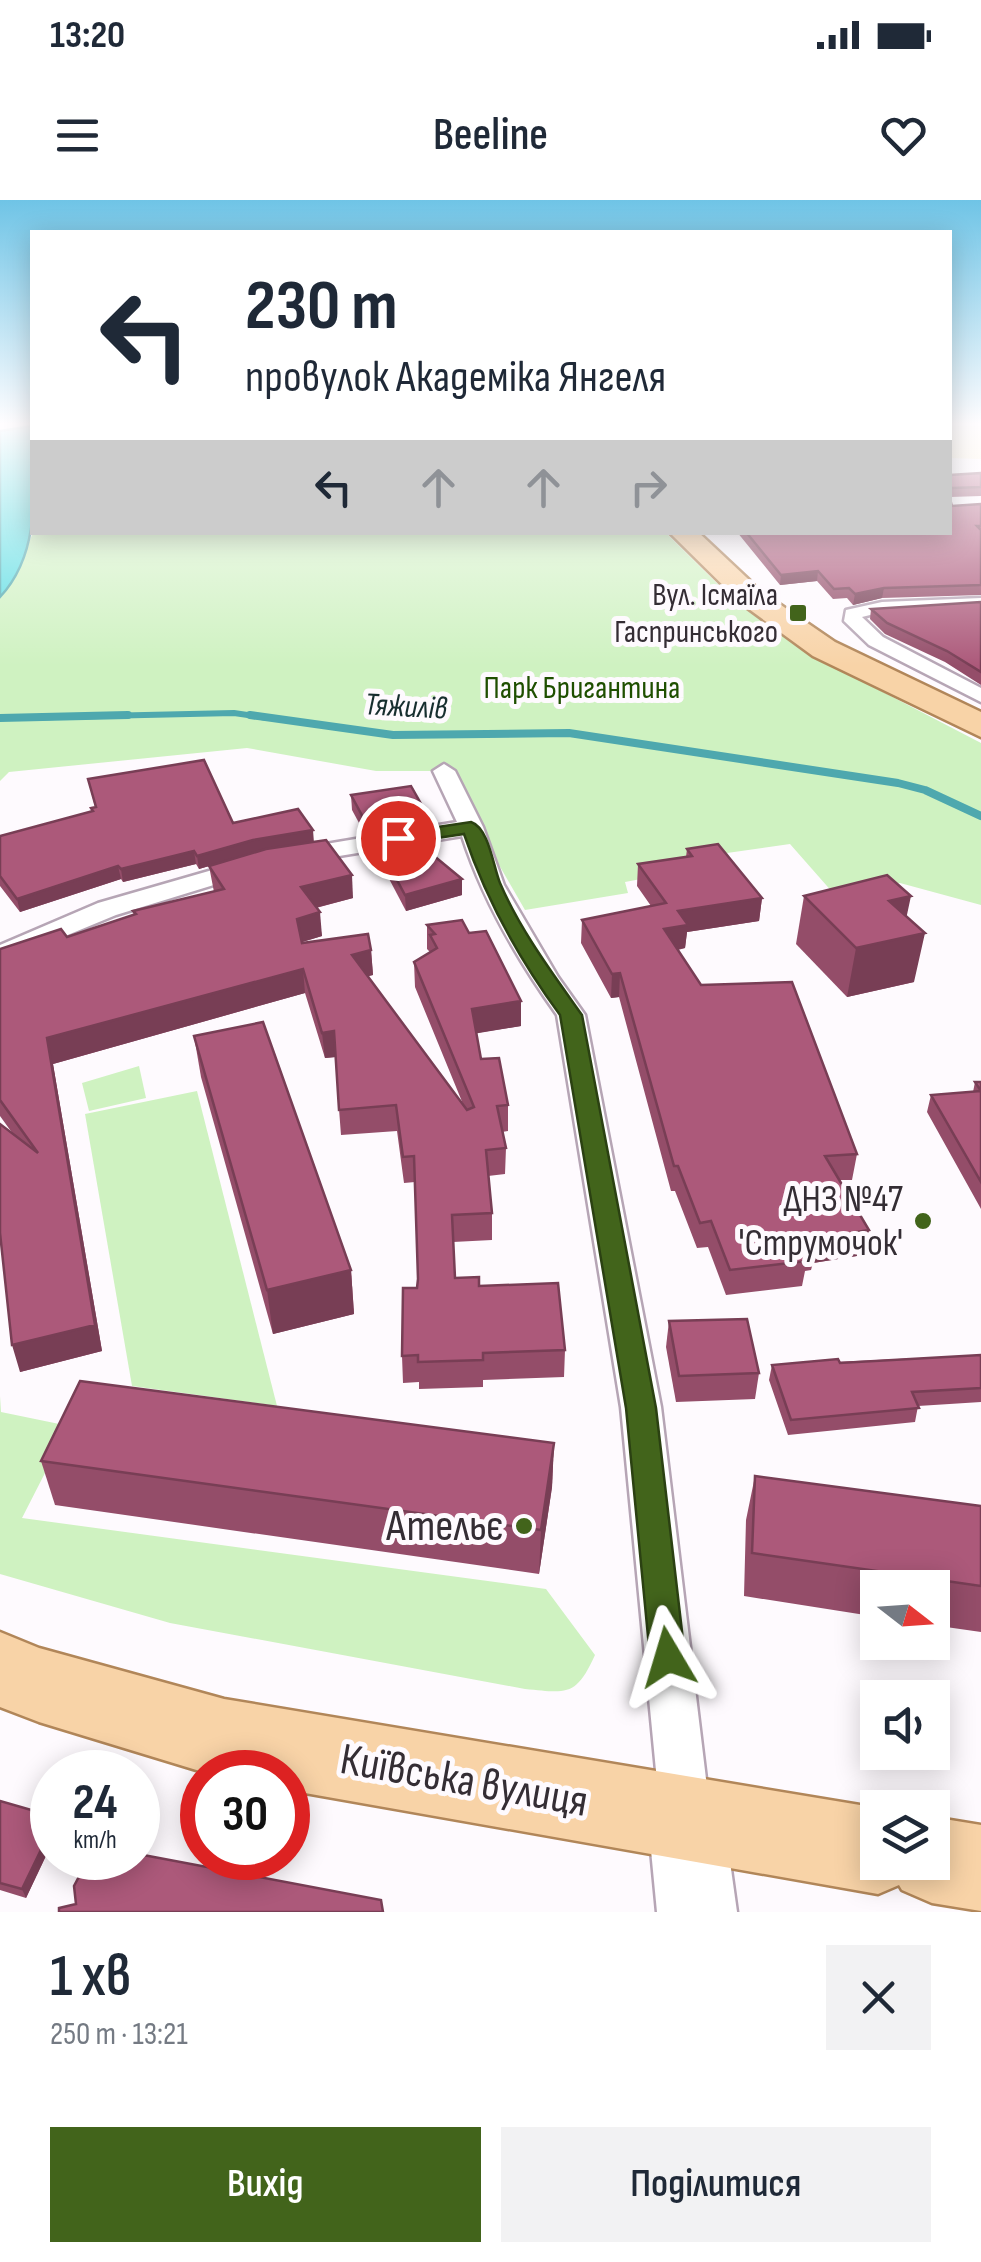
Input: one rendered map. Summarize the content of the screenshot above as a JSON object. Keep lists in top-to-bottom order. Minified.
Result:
{"streets":{"main road":["Київська вулиця"]},"water":["Тяжилів"],"parks":["Парк Бригантина"],"places":{"transit":["Вул. Ісмаїла Гаспринського"],"other":["ДНЗ №47 'Струмочок'","Ательє"]},"north":"right","page":{"status":"13:20","header":"Beeline","turn":["230 m","провулок Академіка Янгеля"],"speed":"24 km/h","limit":"30","heading":["1 хв","250 m · 13:21"],"buttons":["Вихід","Поділитися"]}}
